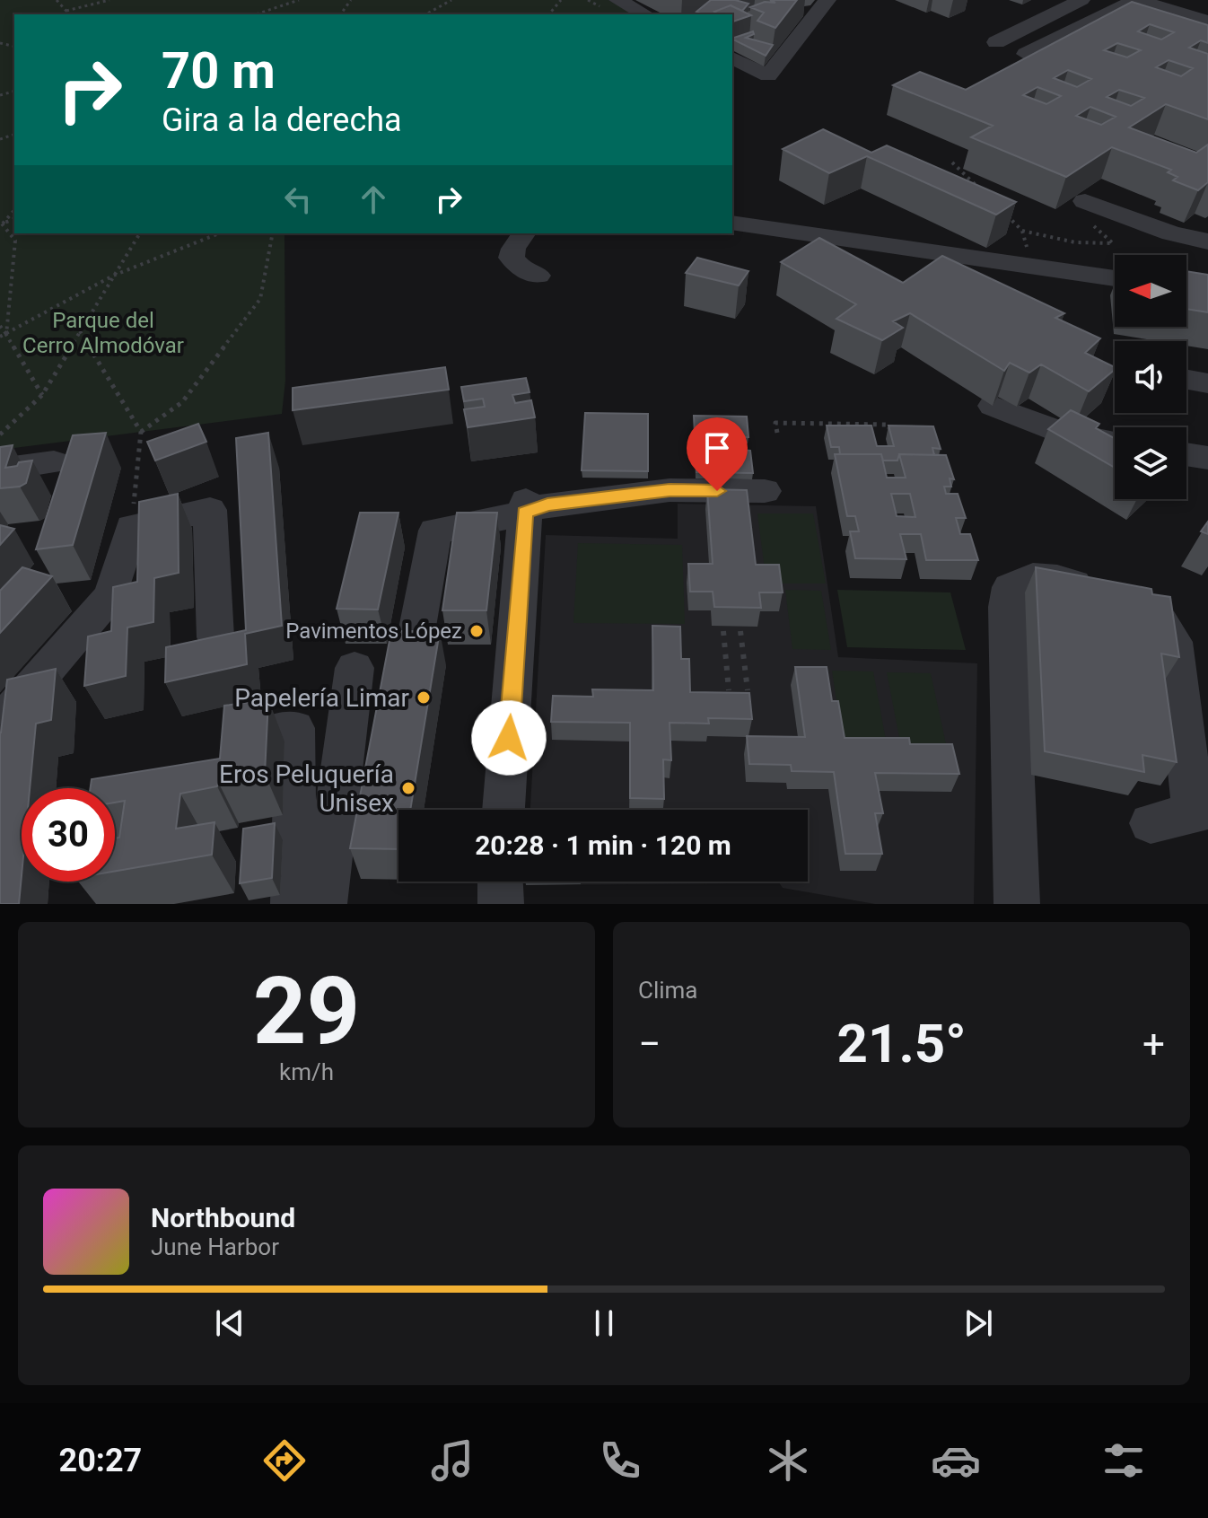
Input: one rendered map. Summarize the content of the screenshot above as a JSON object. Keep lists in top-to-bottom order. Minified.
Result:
{"parks":["Parque del Cerro Almodóvar"],"places":["Pavimentos López","Papelería Limar","Eros Peluquería Unisex"],"north":"left","page":{"turn":["70 m","Gira a la derecha"],"limit":"30","trip":"20:28 · 1 min · 120 m","tile":[["29","km/h"],"Clima"],"heat":["−","21.5°","+"],"song":["Northbound","June Harbor"],"tabs":"20:27"}}
